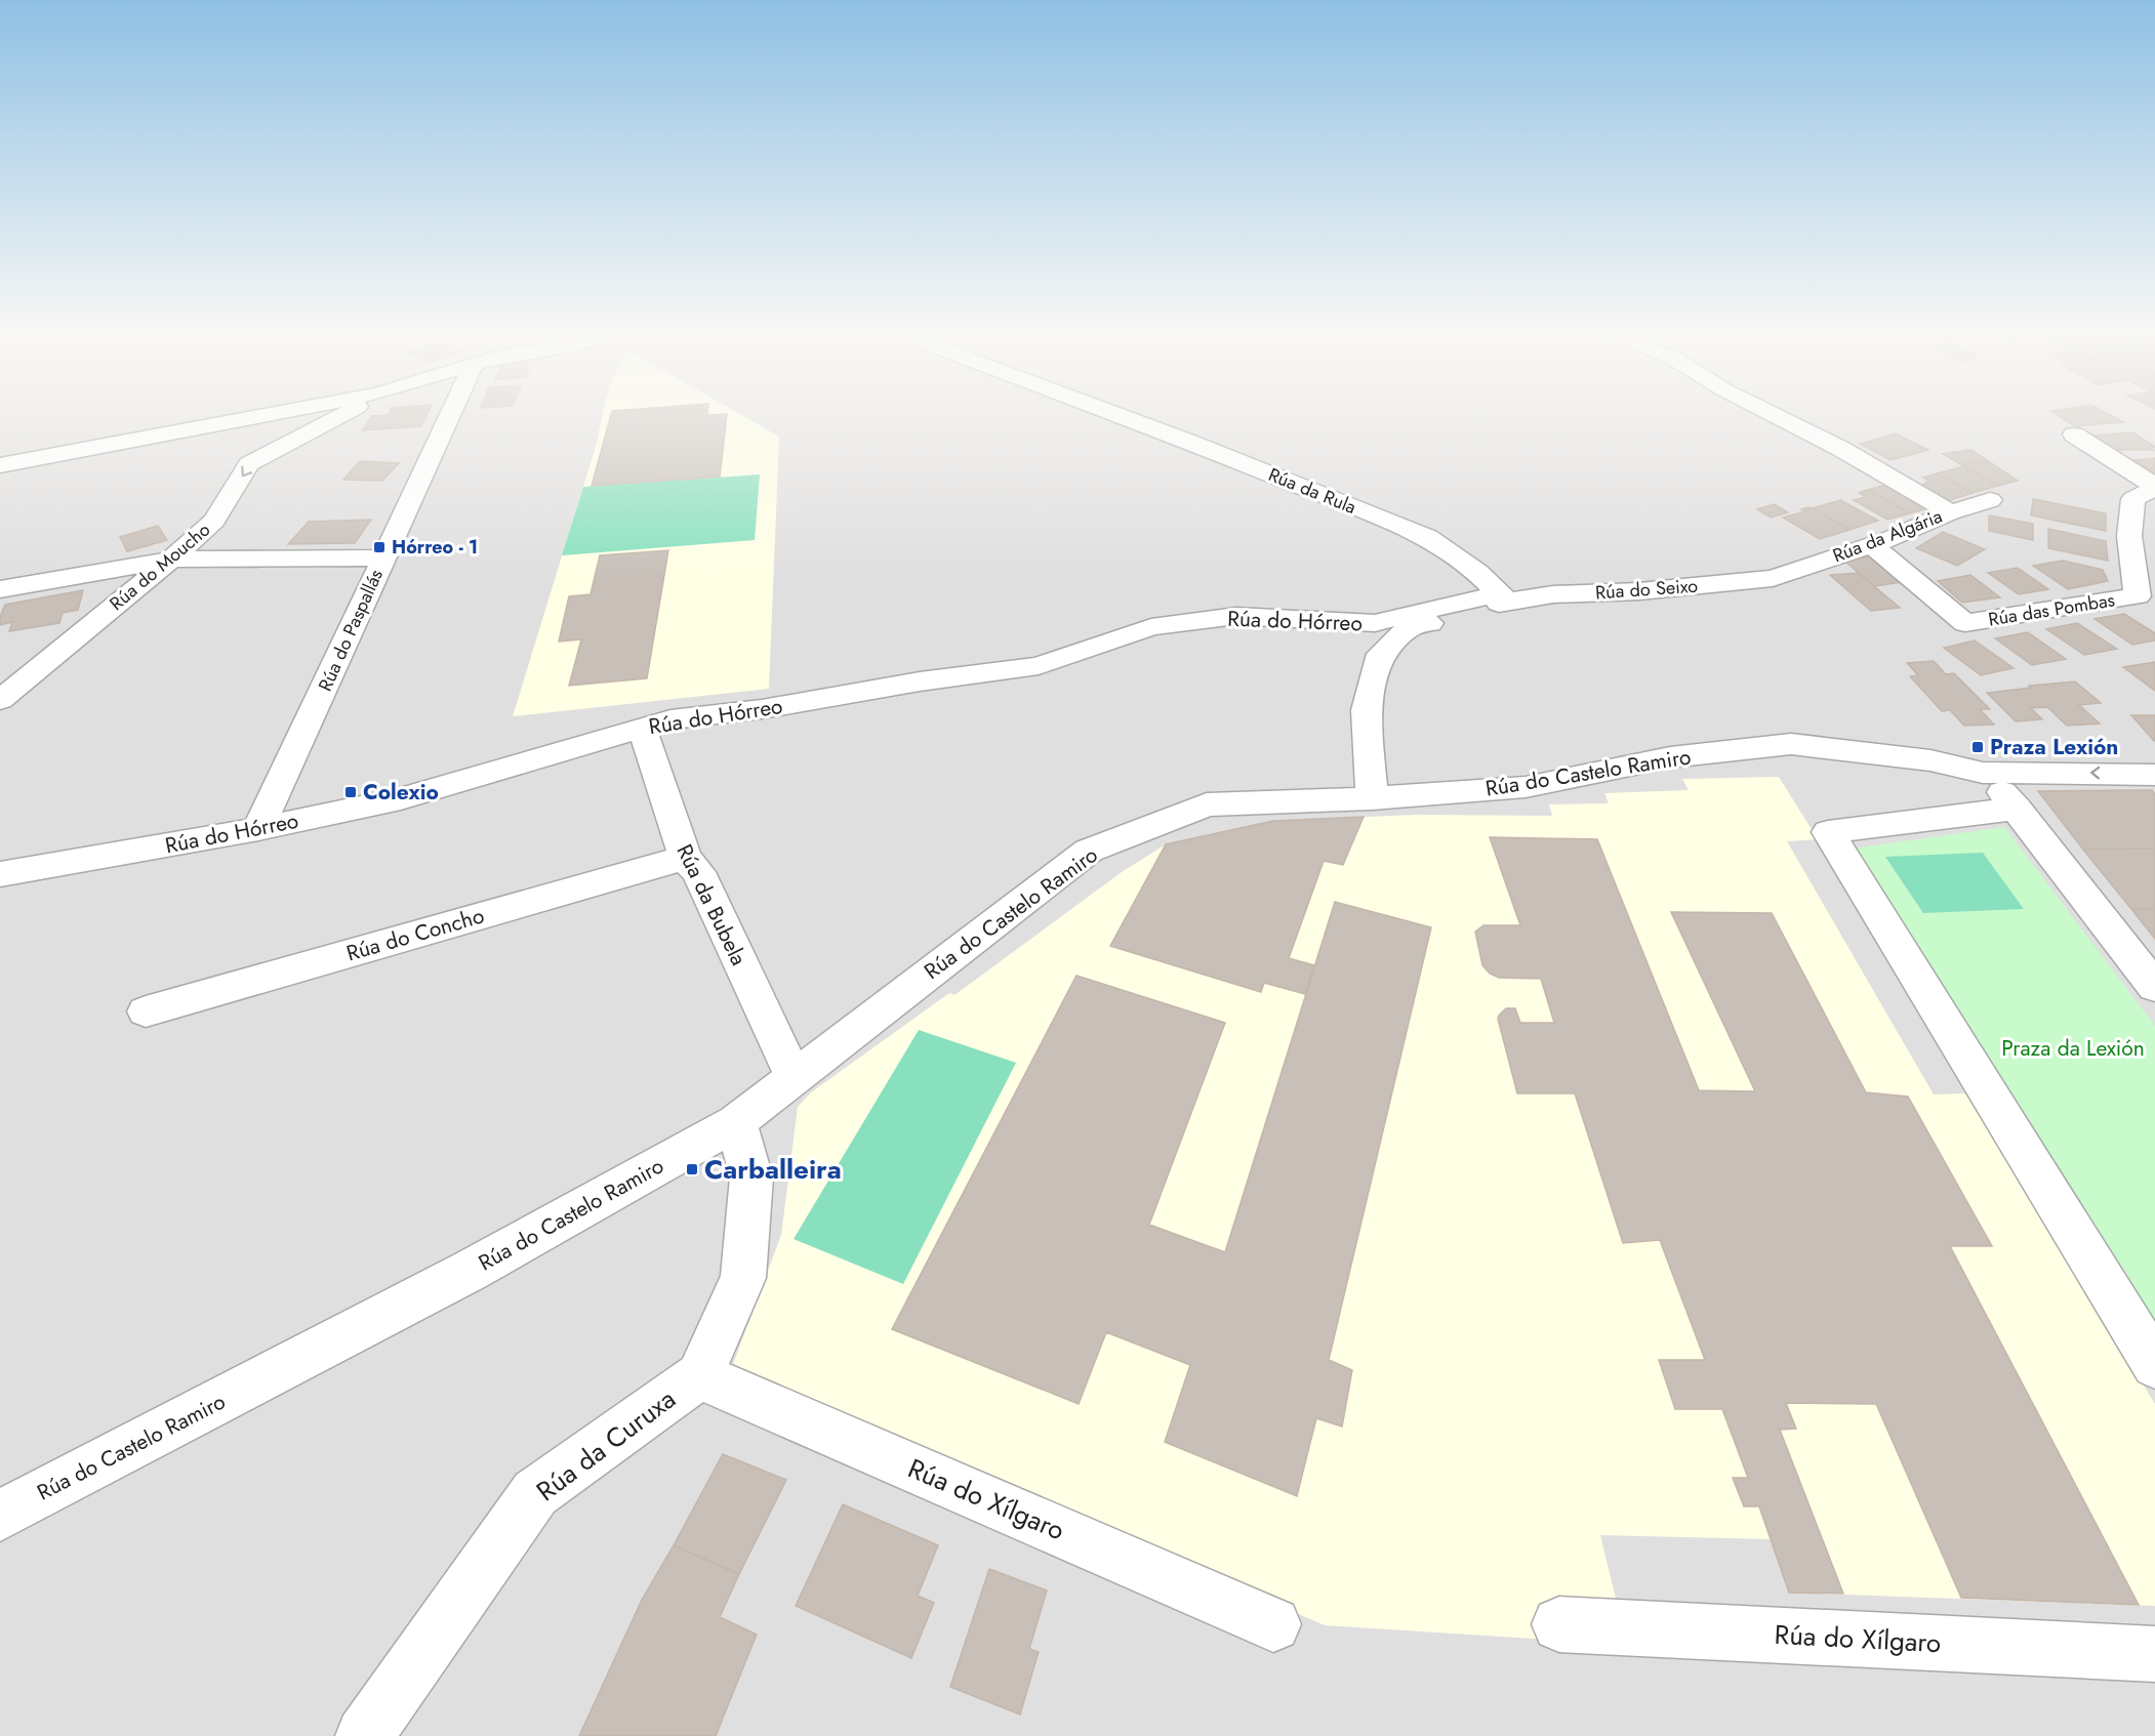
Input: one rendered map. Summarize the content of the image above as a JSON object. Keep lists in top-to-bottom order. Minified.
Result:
{"streets":{"street":["Rúa da Rula","Rúa da Algária","Rúa do Moucho","Rúa do Seixo","Rúa das Pombas","Rúa do Hórreo","Rúa do Paspallás","Rúa do Castelo Ramiro","Rúa da Bubela","Rúa do Concho","Rúa da Curuxa","Rúa do Xílgaro"]},"crossings":[["Rúa da Rula","Rúa do Seixo"],["Rúa da Algária","Rúa do Seixo"],["Rúa da Algária","Rúa das Pombas"],["Rúa do Seixo","Rúa do Hórreo"],["Rúa do Seixo","Rúa do Castelo Ramiro"],["Rúa do Hórreo","Rúa do Paspallás"],["Rúa do Hórreo","Rúa da Bubela"],["Rúa do Castelo Ramiro","Rúa da Bubela"],["Rúa do Castelo Ramiro","Rúa da Curuxa"],["Rúa da Bubela","Rúa do Concho"],["Rúa da Curuxa","Rúa do Xílgaro"]],"one_way":["Rúa do Moucho"],"parks":["Praza da Lexión"],"places":{"transit":["Hórreo - 1","Praza Lexión","Colexio","Carballeira"]}}
